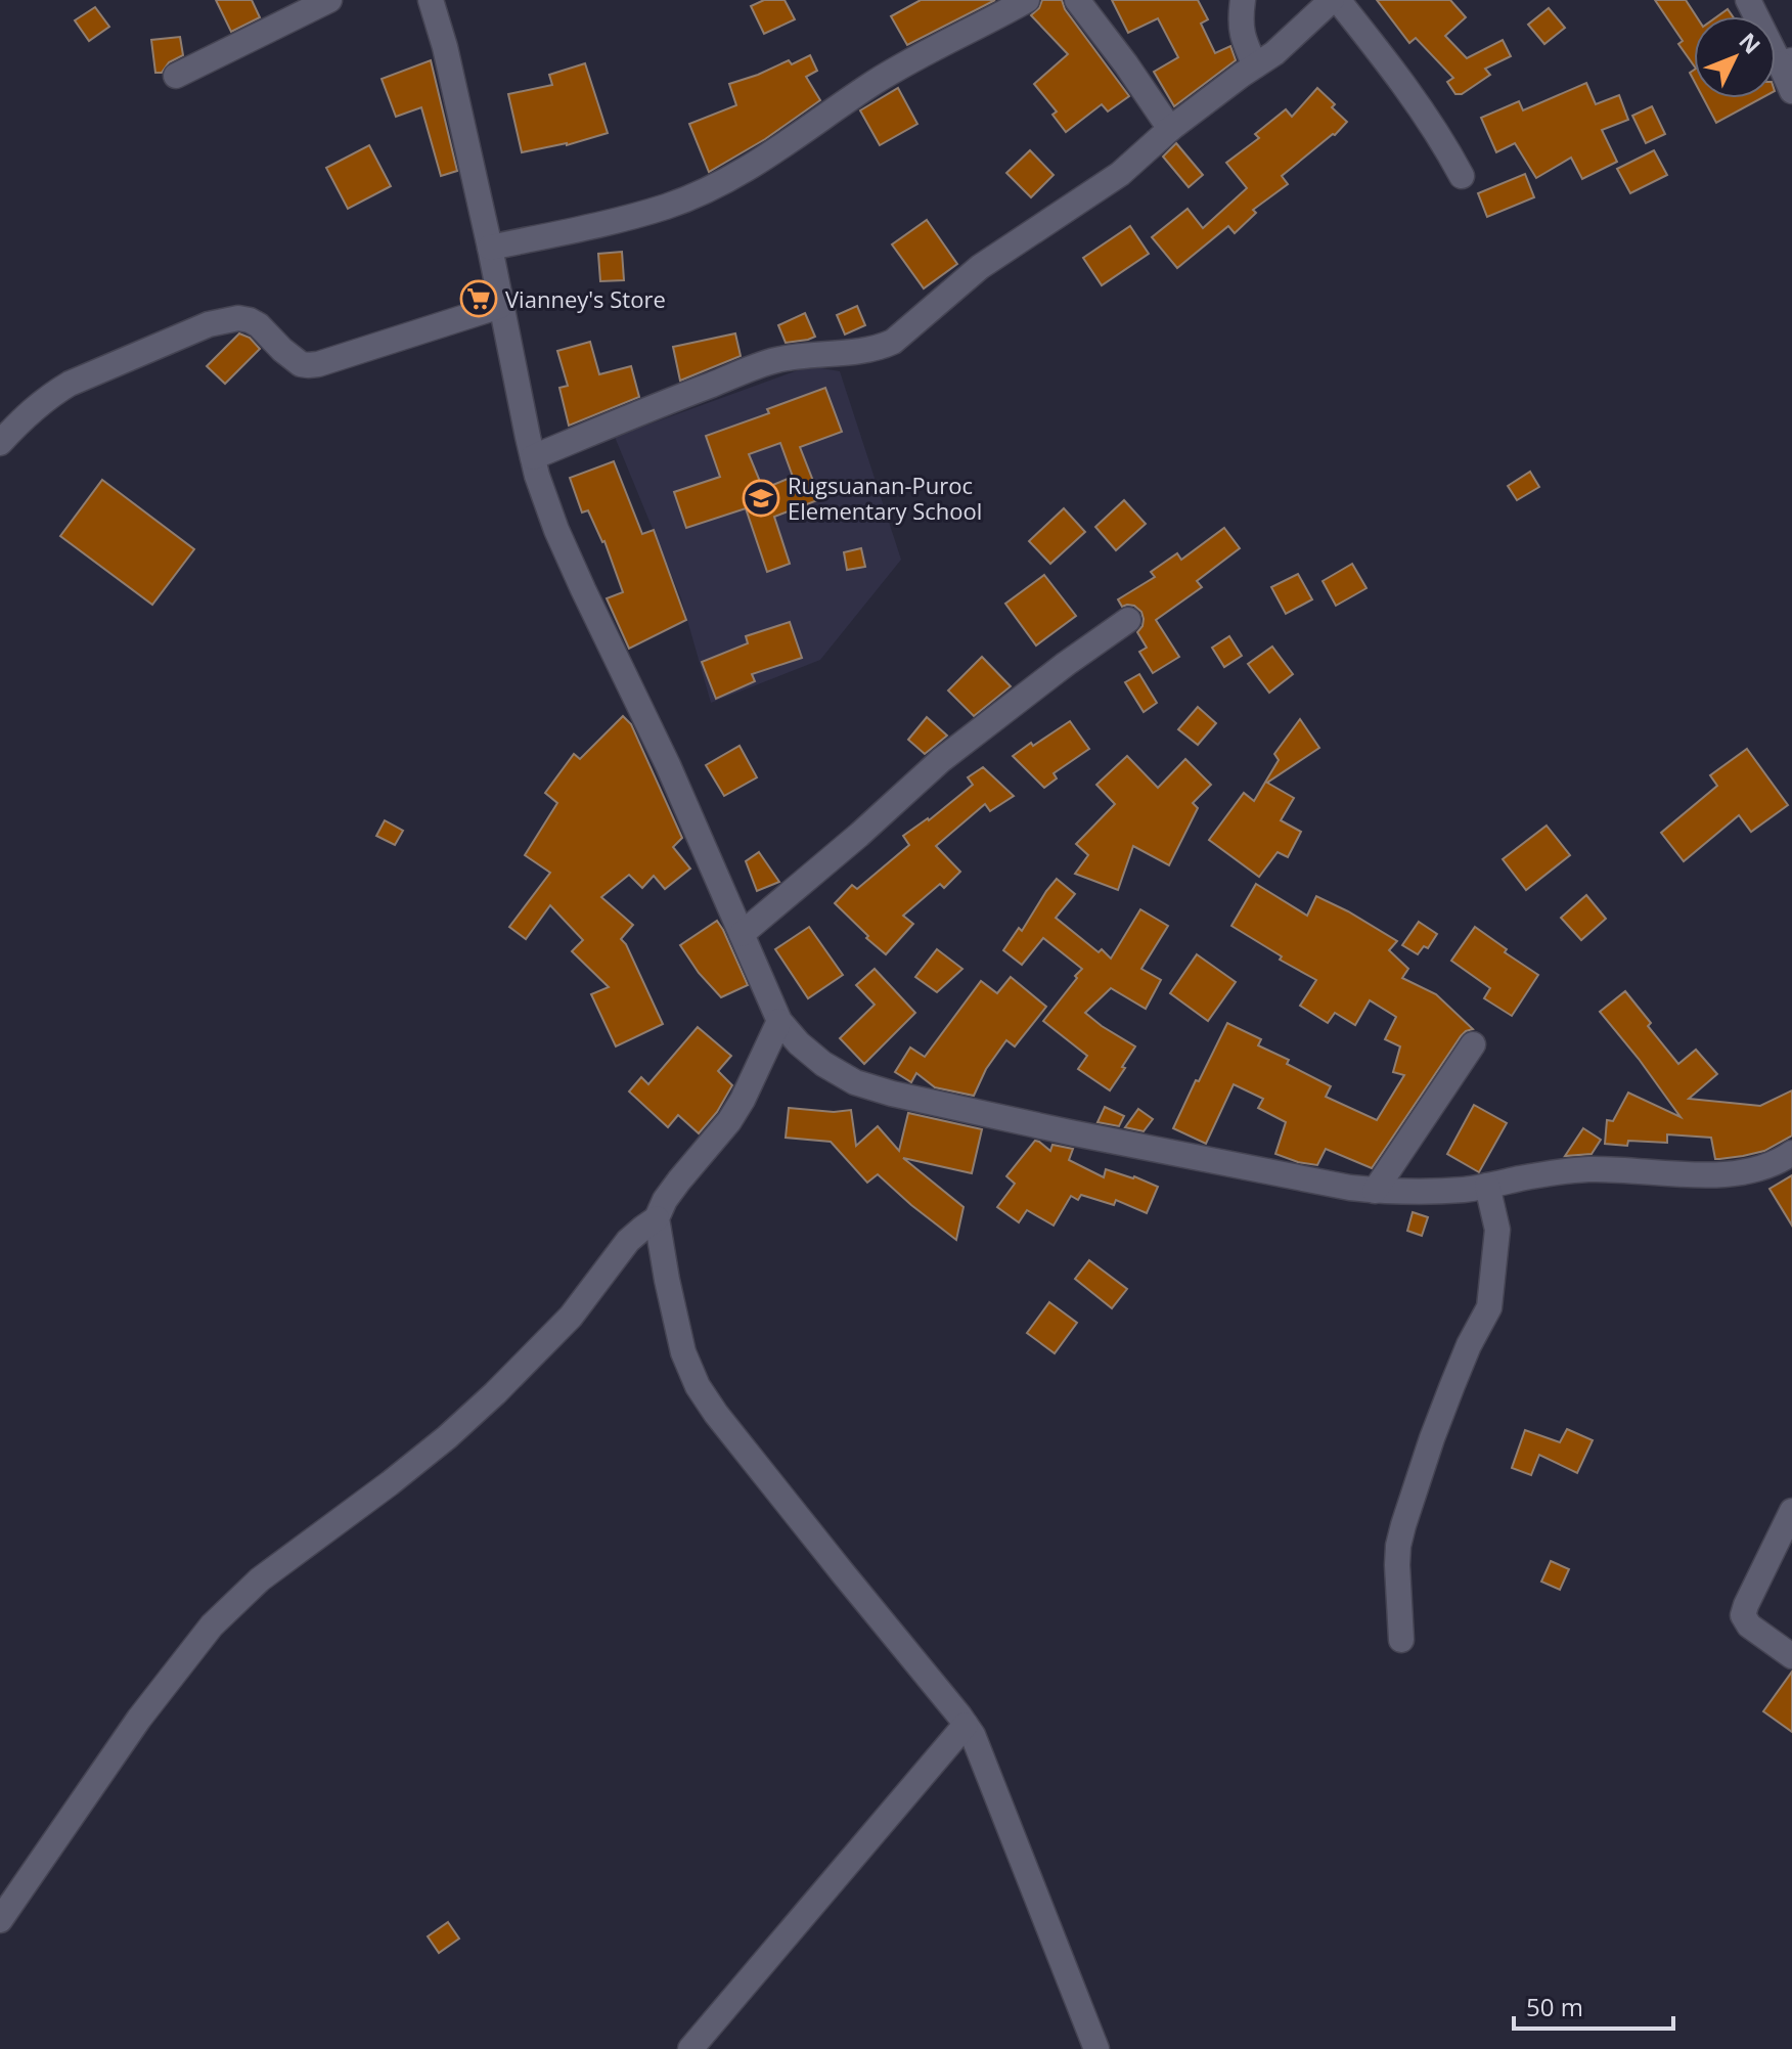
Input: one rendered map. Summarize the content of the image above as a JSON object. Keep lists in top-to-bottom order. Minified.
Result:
{"places":{"supermarket":["Vianney's Store"],"school or university":["Rugsuanan-Puroc Elementary School"]},"scale_bar":"50 m","north":"top right"}
